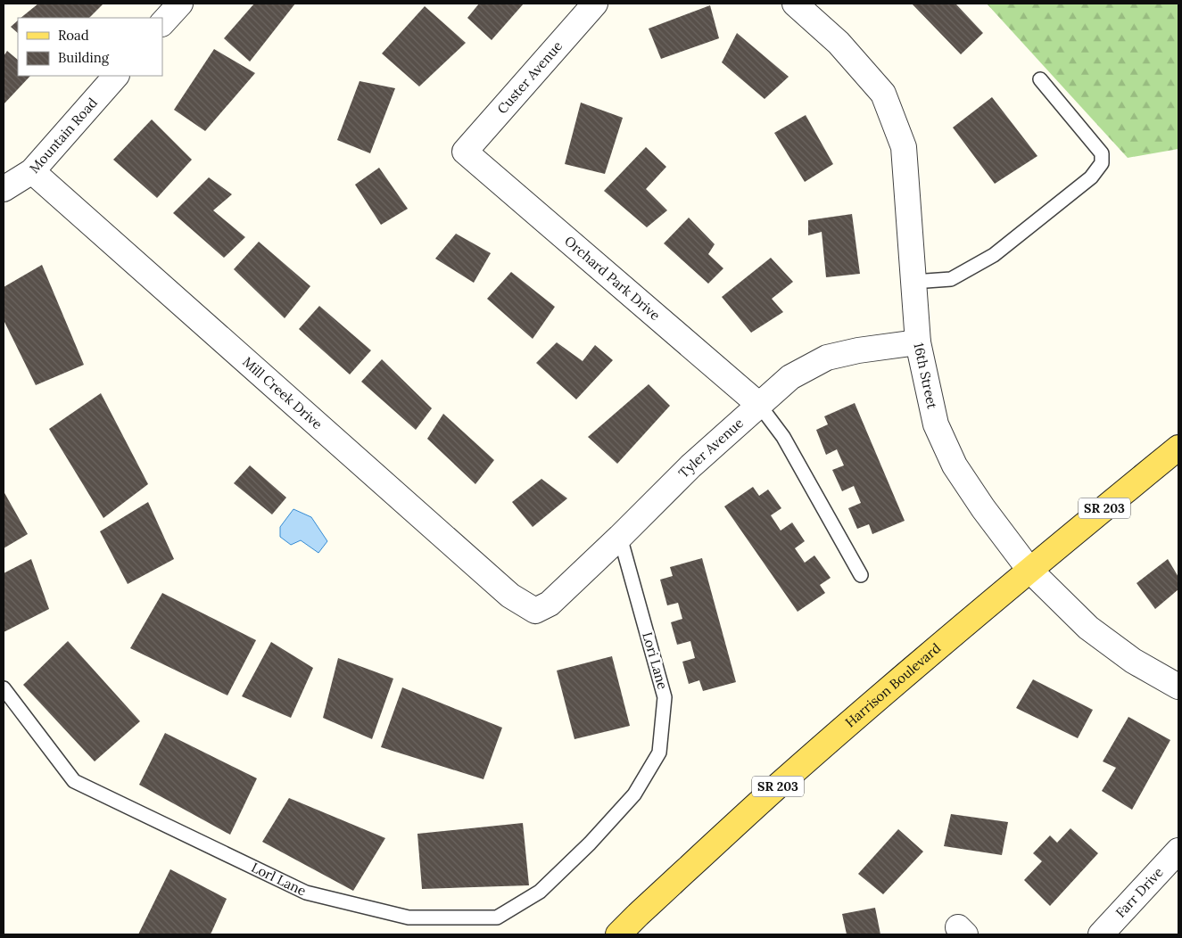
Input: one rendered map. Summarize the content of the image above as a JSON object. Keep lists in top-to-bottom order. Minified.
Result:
{"streets":{"main road":["SR 203","Harrison Boulevard"],"street":["Custer Avenue","Mountain Road","Orchard Park Drive","16th Street","Mill Creek Drive","Tyler Avenue","Farr Drive"],"lane":["Lori Lane","Lorl Lane"]},"crossings":[["Custer Avenue","Orchard Park Drive"],["Mountain Road","Mill Creek Drive"],["Orchard Park Drive","Tyler Avenue"],["16th Street","Tyler Avenue"],["16th Street","Harrison Boulevard"],["Mill Creek Drive","Tyler Avenue"],["Tyler Avenue","Lori Lane"],["Lori Lane","Lorl Lane"]],"legend":["Road","Building"]}
